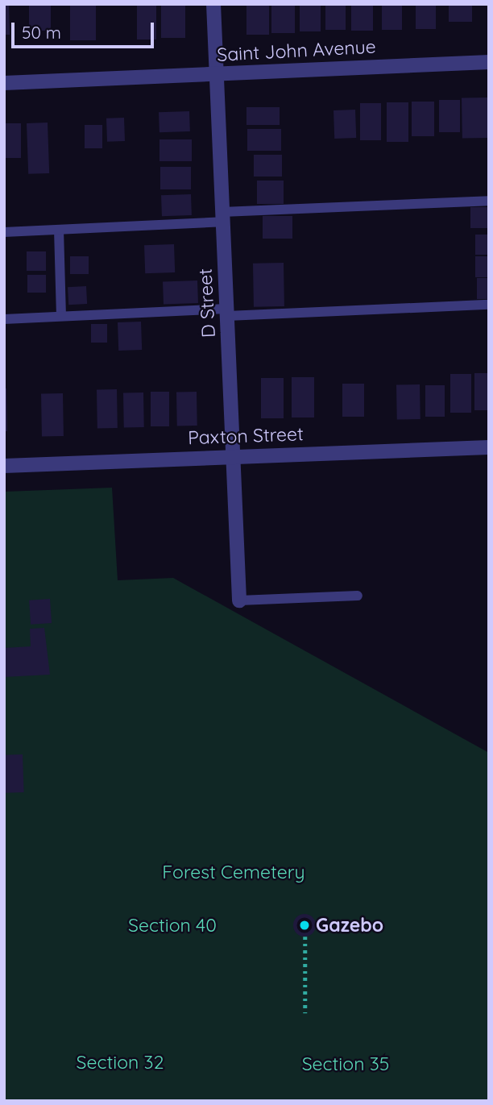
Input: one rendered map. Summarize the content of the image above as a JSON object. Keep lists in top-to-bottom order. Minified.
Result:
{"streets":{"street":["Saint John Avenue","D Street","Paxton Street"]},"crossings":[["Saint John Avenue","D Street"],["D Street","Paxton Street"]],"parks":["Forest Cemetery","Section 40","Section 32","Section 35"],"places":["Gazebo"],"scale_bar":"50 m"}
